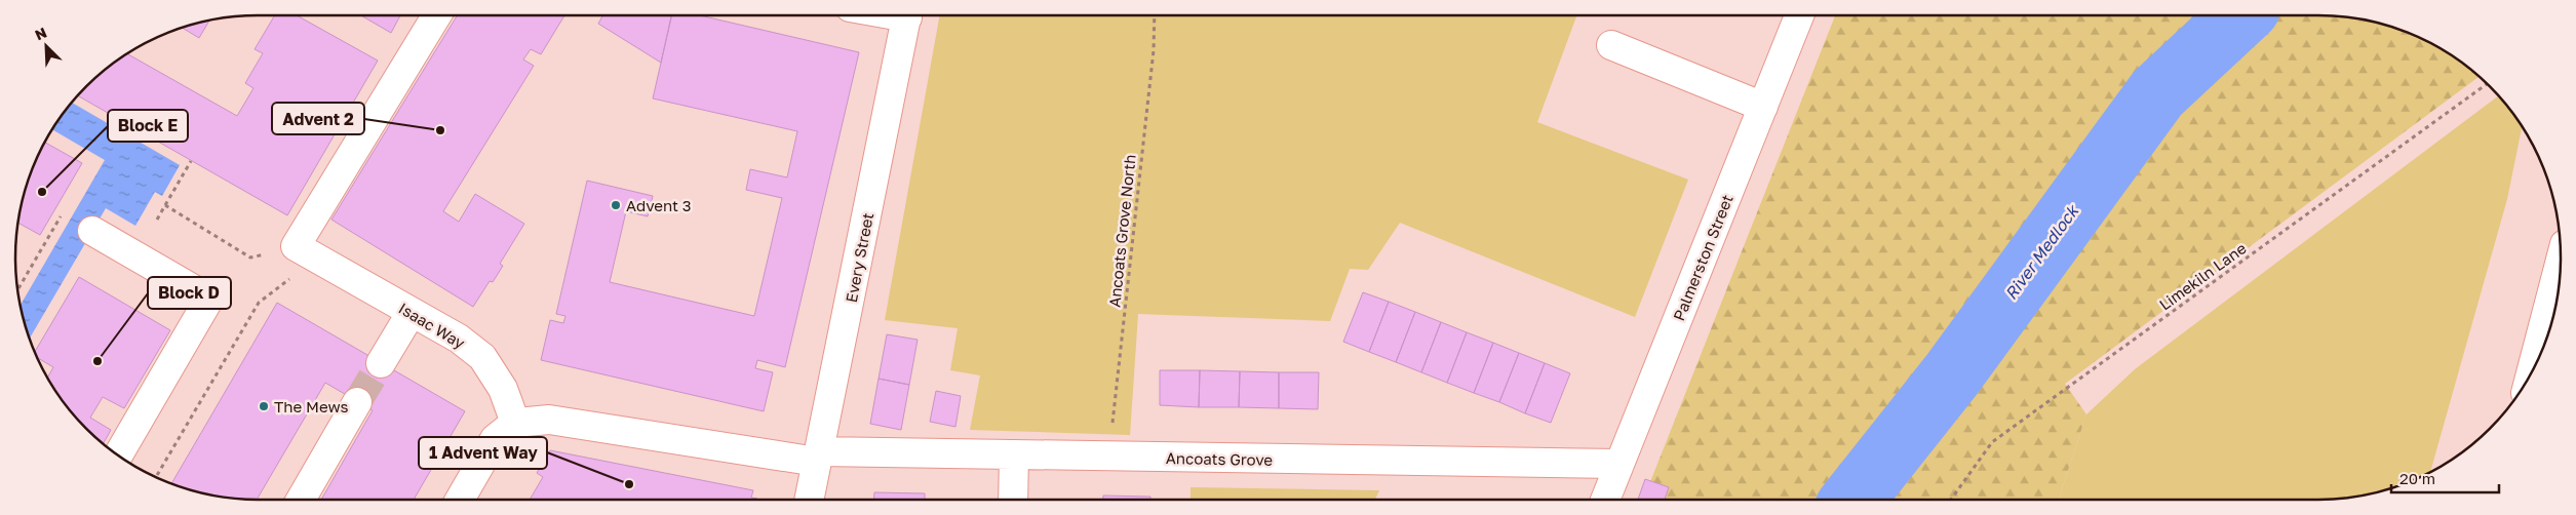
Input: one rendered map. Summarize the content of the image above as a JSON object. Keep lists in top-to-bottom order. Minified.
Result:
{"streets":{"street":["Every Street","Palmerston Street","Isaac Way","Ancoats Grove"],"path":["Ancoats Grove North","Limekiln Lane"]},"crossings":[["Ancoats Grove North","Ancoats Grove"],["Every Street","Ancoats Grove"],["Palmerston Street","Ancoats Grove"]],"water":["River Medlock"],"places":["Advent 2","Block E","Advent 3","Block D","The Mews","1 Advent Way"],"scale_bar":"20 m","north":"top left"}
